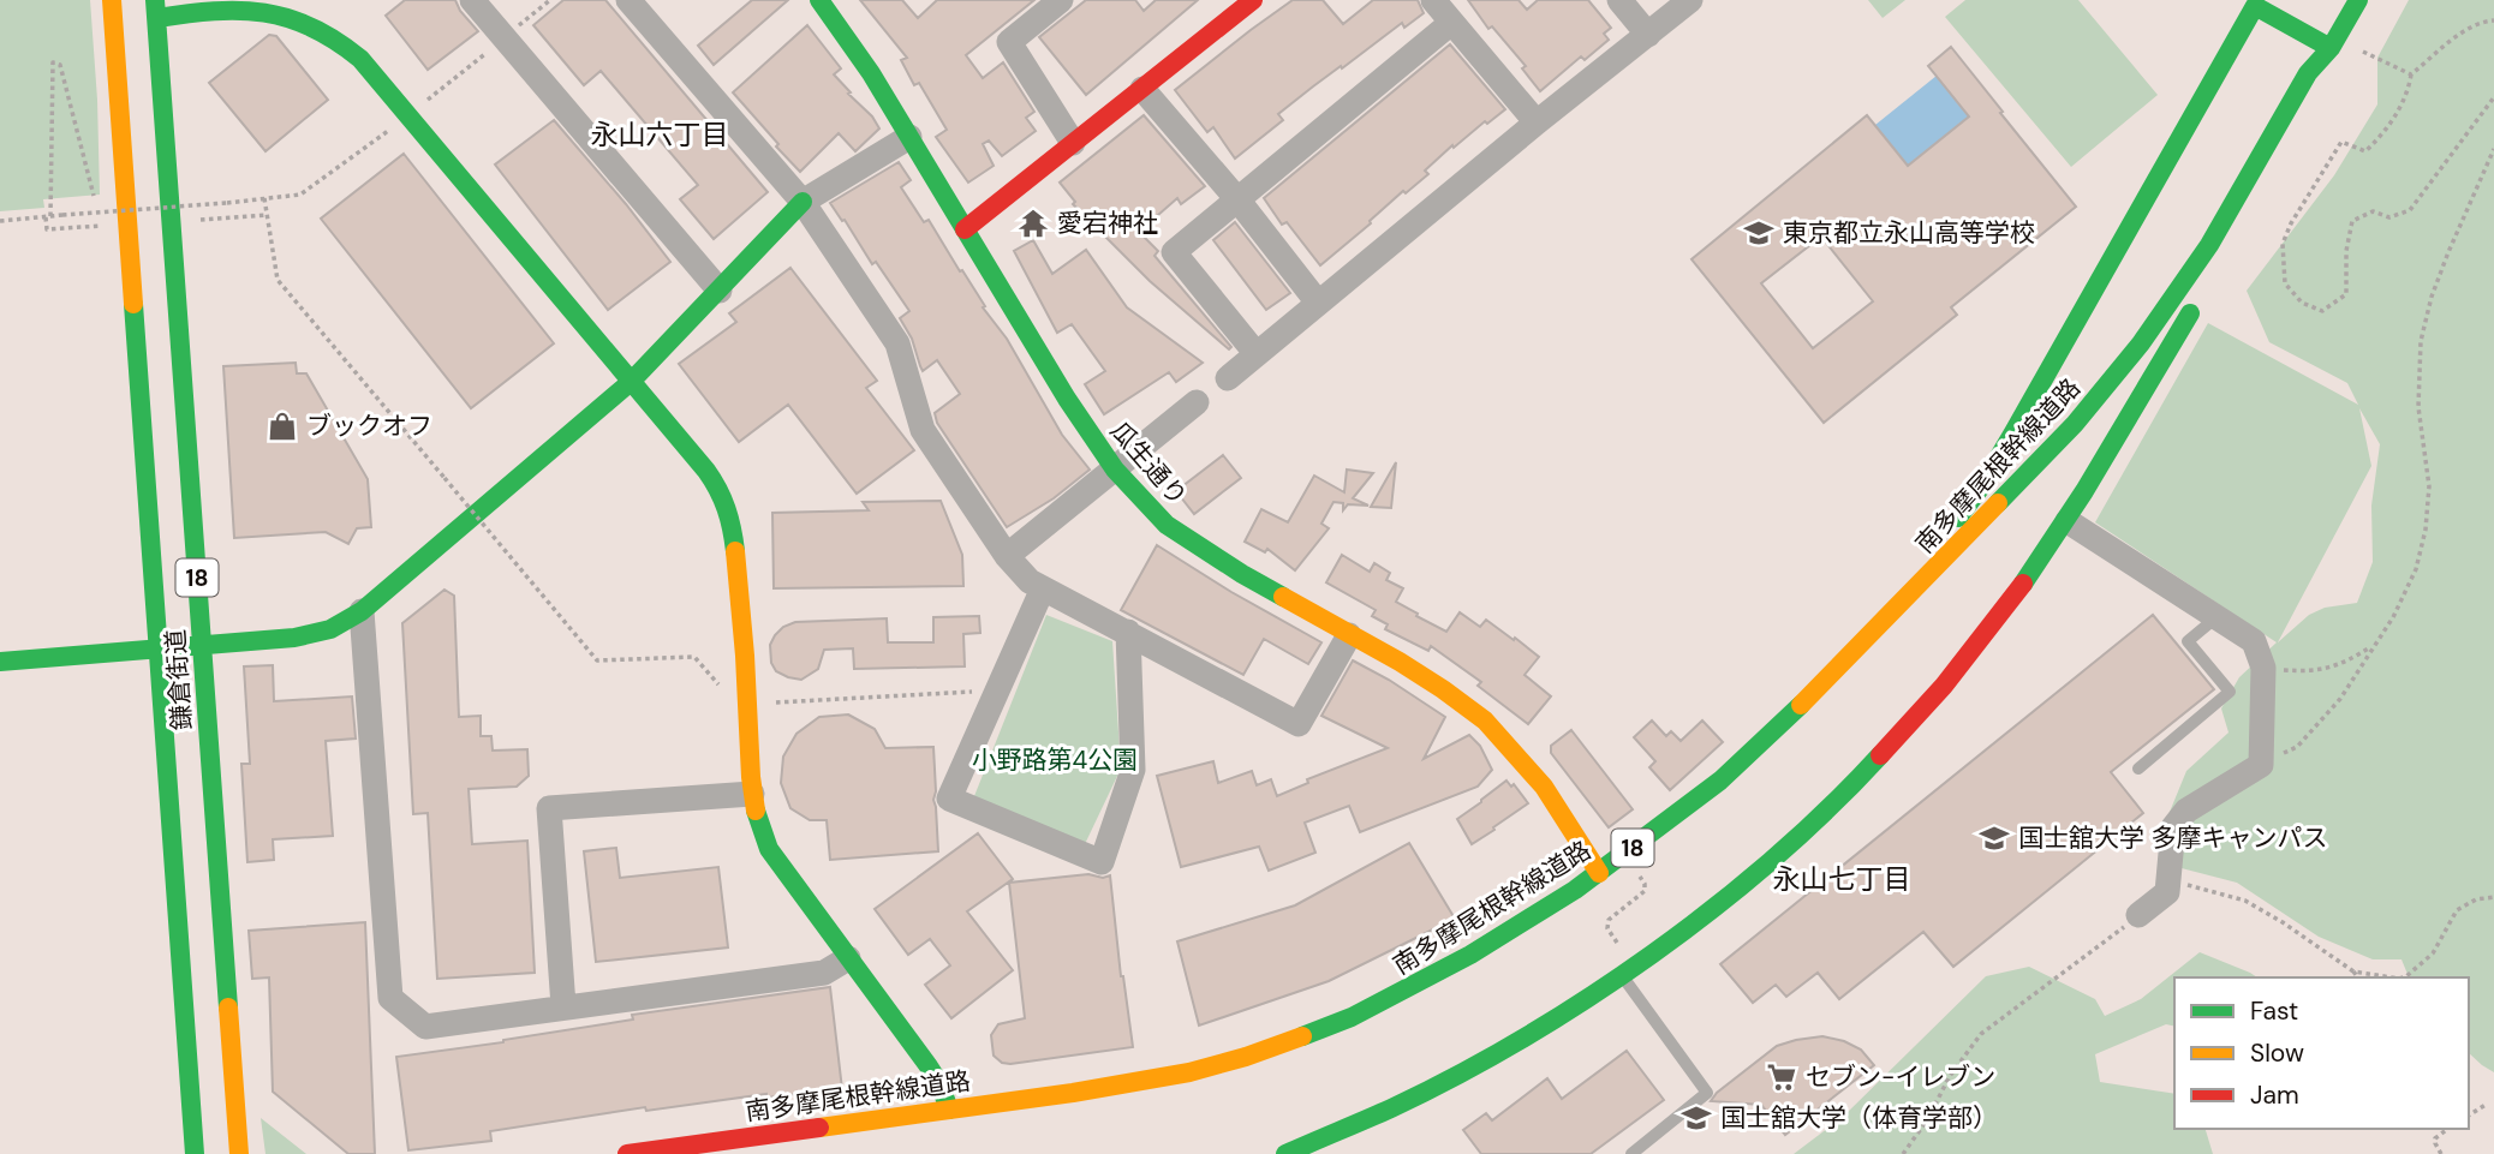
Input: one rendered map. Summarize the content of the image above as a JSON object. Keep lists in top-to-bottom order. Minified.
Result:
{"streets":{"main road":["瓜生通り","南多摩尾根幹線道路","18","鎌倉街道"]},"crossings":[["瓜生通り","南多摩尾根幹線道路"]],"districts":["永山六丁目","永山七丁目"],"parks":["小野路第4公園"],"places":{"temple":["愛宕神社"],"school or university":["東京都立永山高等学校","国士舘大学 多摩キャンパス","国士舘大学（体育学部）"],"shop":["ブックオフ"],"supermarket":["セブン-イレブン"]},"legend":["Fast","Slow","Jam"]}
